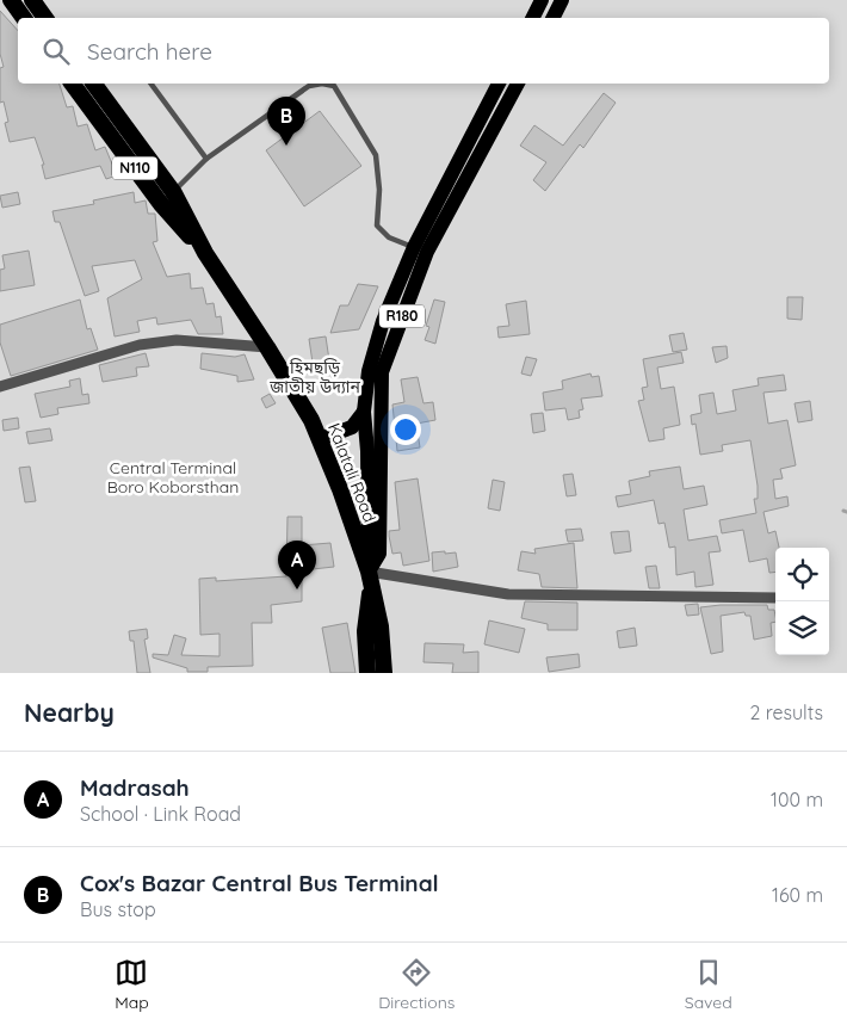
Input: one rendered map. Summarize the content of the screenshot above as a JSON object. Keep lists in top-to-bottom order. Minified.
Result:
{"streets":{"highway":["N110","Kalatali Road"],"main road":["R180"]},"crossings":[["N110","Kalatali Road"],["R180","Kalatali Road"]],"parks":["হিমছড়ি জাতীয় উদ্যান","Central Terminal Boro Koborsthan"],"page":{"search":"Search here","pins":["B","A"],"heading":["Nearby","2 results"],"list":[{"mark":"A","name":"Madrasah","note":"School · Link Road","value":"100 m"},{"mark":"B","name":"Cox's Bazar Central Bus Terminal","note":"Bus stop","value":"160 m"}],"nav":["Map","Directions","Saved"]}}
